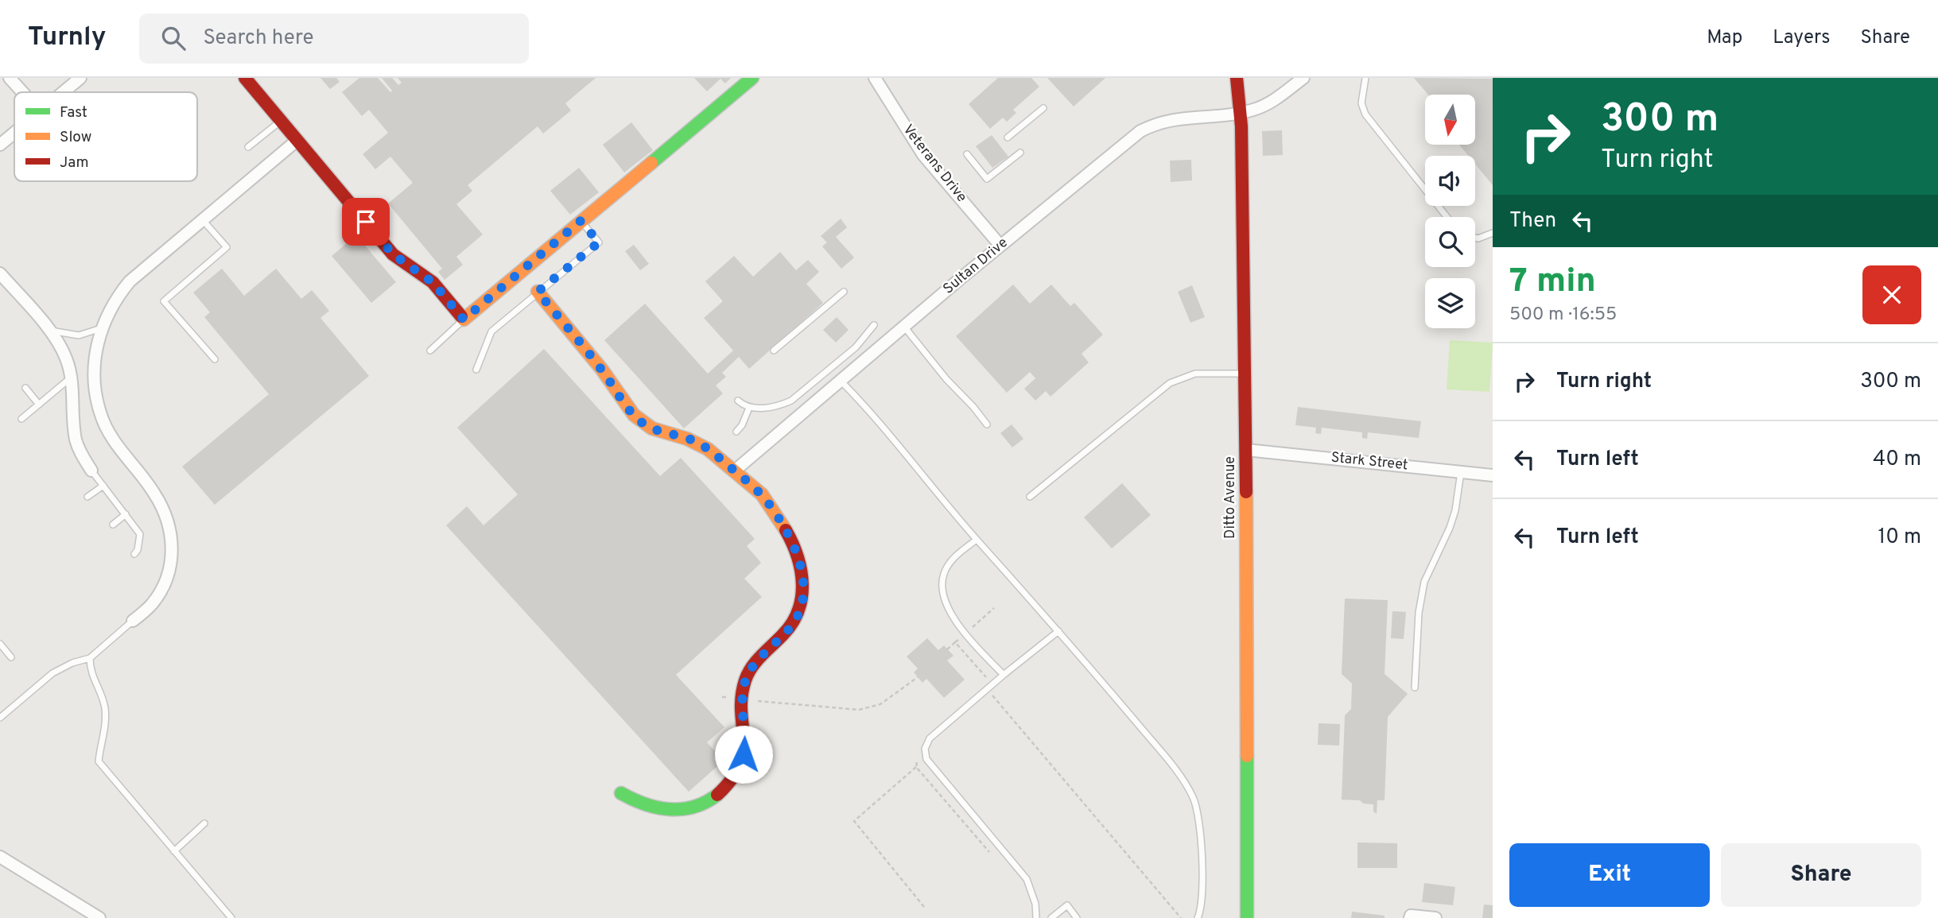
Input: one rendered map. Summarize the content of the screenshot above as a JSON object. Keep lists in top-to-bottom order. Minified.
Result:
{"streets":{"street":["Veterans Drive","Sultan Drive","Stark Street","Ditto Avenue"]},"crossings":[["Veterans Drive","Sultan Drive"],["Sultan Drive","Ditto Avenue"],["Stark Street","Ditto Avenue"]],"legend":["Fast","Slow","Jam"],"north":"bottom","page":{"header":"Turnly","search":"Search here","nav":["Map","Layers","Share"],"turn":["300 m","Turn right"],"then":"Then","heading":["7 min","500 m · 16:55"],"list":[{"name":"Turn right","value":"300 m"},{"name":"Turn left","value":"40 m"},{"name":"Turn left","value":"10 m"}],"buttons":["Exit","Share"]}}
